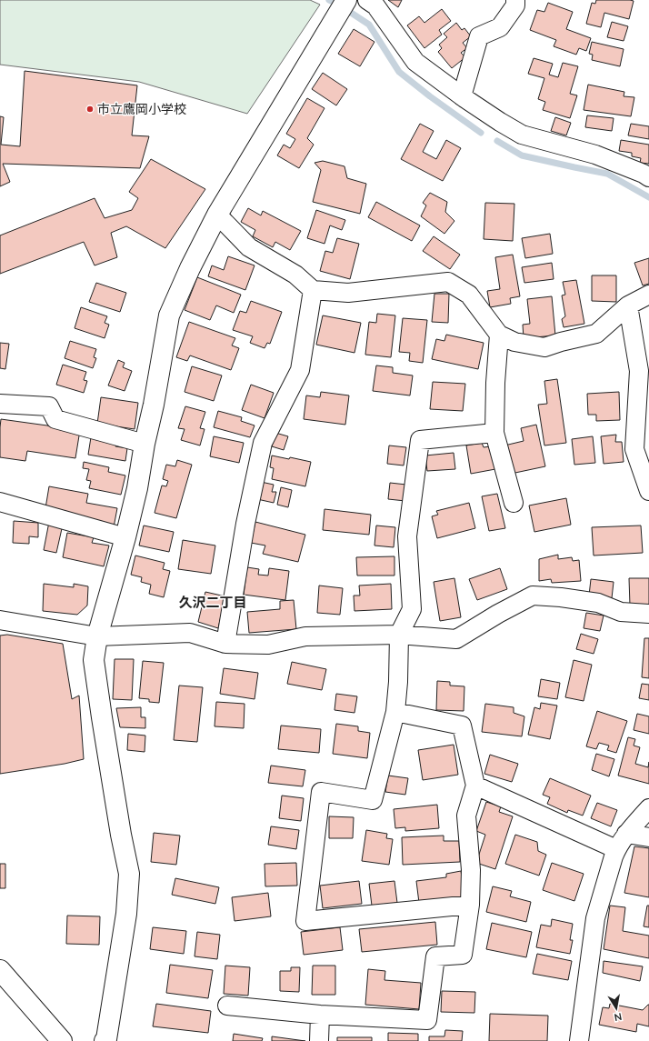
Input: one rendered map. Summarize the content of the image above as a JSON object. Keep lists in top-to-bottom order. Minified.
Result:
{"districts":["久沢二丁目"],"places":["市立鷹岡小学校"],"north":"bottom"}
